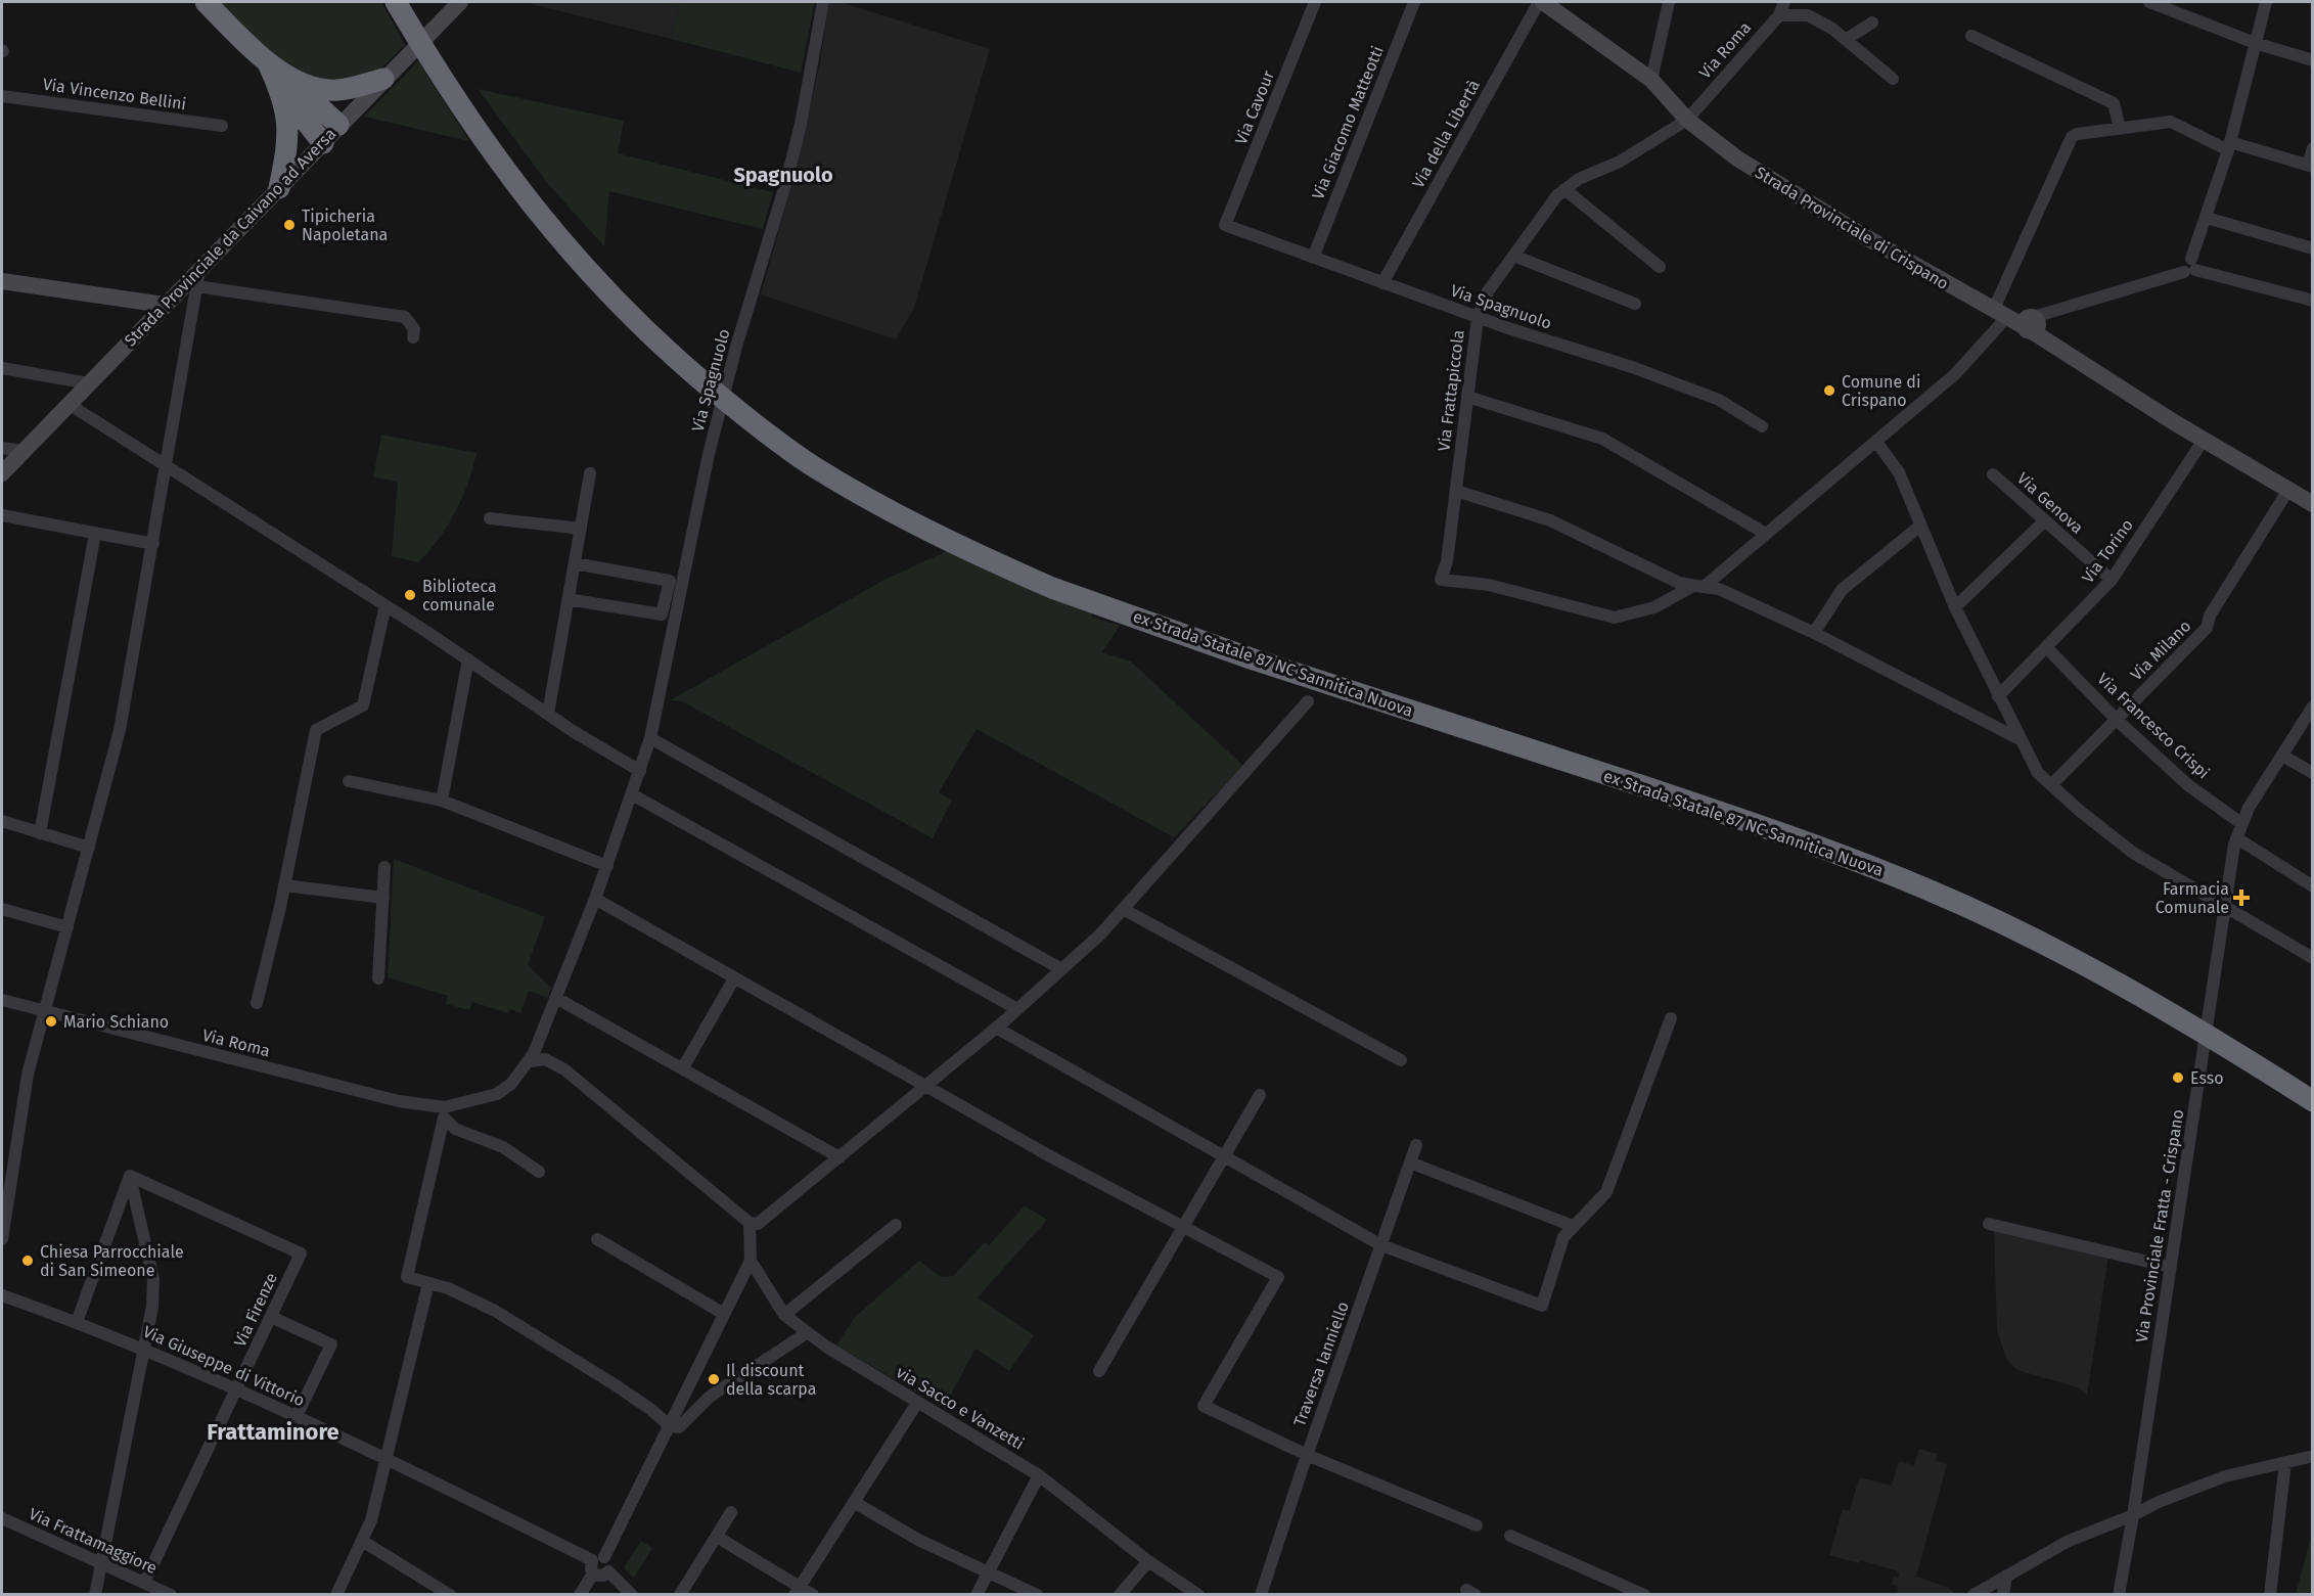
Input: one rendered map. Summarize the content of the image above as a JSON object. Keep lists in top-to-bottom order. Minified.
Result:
{"streets":{"highway":["ex Strada Statale 87 NC Sannitica Nuova"],"street":["Via Roma","Via Vincenzo Bellini","Via Cavour","Via Giacomo Matteotti","Via della Libertà","Strada Provinciale di Crispano","Strada Provinciale da Caivano ad Aversa","Via Spagnuolo","Via Frattapiccola","Via Genova","Via Torino","Via Milano","Via Francesco Crispi","Via Provinciale Fratta - Crispano","Via Firenze","Traversa Ianniello","Via Giuseppe di Vittorio","via Sacco e Vanzetti","Via Frattamaggiore"]},"crossings":[["Via Roma","Strada Provinciale di Crispano"],["Via Roma","Via Spagnuolo"],["Via Roma","Via Frattapiccola"],["Via Cavour","Via Spagnuolo"],["Via Giacomo Matteotti","Via Spagnuolo"],["Via della Libertà","Strada Provinciale di Crispano"],["Via della Libertà","Via Spagnuolo"],["Strada Provinciale di Crispano","Via Frattapiccola"],["Strada Provinciale di Crispano","Via Torino"],["Strada Provinciale di Crispano","Via Milano"],["Via Spagnuolo","Via Frattapiccola"],["Via Genova","Via Torino"],["Via Torino","Via Francesco Crispi"],["Via Milano","Via Francesco Crispi"],["Via Francesco Crispi","Via Provinciale Fratta - Crispano"],["Via Firenze","Via Giuseppe di Vittorio"],["Via Firenze","Via Frattamaggiore"]],"districts":["Spagnuolo","Frattaminore"],"places":{"other":["Tipicheria Napoletana","Comune di Crispano","Biblioteca comunale","Mario Schiano","Esso","Chiesa Parrocchiale di San Simeone","Il discount della scarpa"],"health":["Farmacia Comunale"]}}
